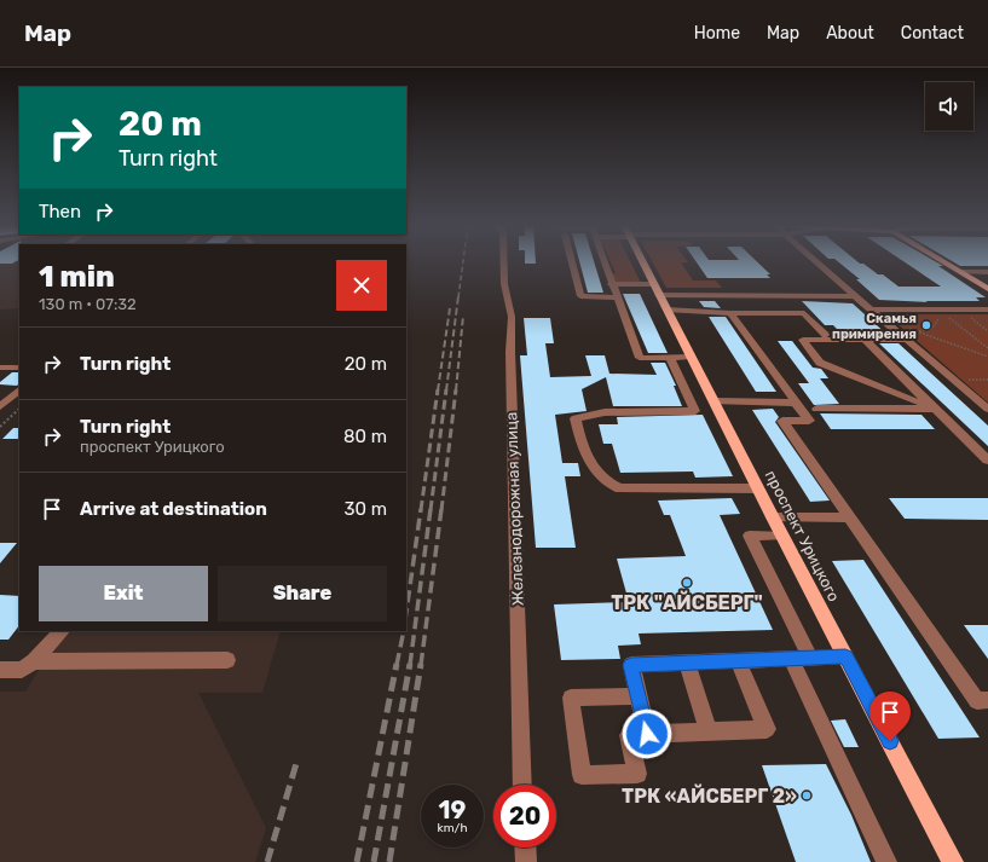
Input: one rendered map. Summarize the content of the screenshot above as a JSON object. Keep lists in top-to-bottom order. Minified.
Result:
{"streets":{"main road":["проспект Урицкого"],"street":["Железнодорожная улица"]},"places":["Скамья примирения","ТРК \"АЙСБЕРГ\"","ТРК «АЙСБЕРГ 2»"],"page":{"header":"Map","nav":["Home","Map","About","Contact"],"turn":["20 m","Turn right"],"then":"Then","heading":["1 min","130 m · 07:32"],"list":[{"name":"Turn right","value":"20 m"},{"name":"Turn right","note":"проспект Урицкого","value":"80 m"},{"name":"Arrive at destination","value":"30 m"}],"buttons":["Exit","Share"],"speed":"19 km/h","limit":"20"}}
